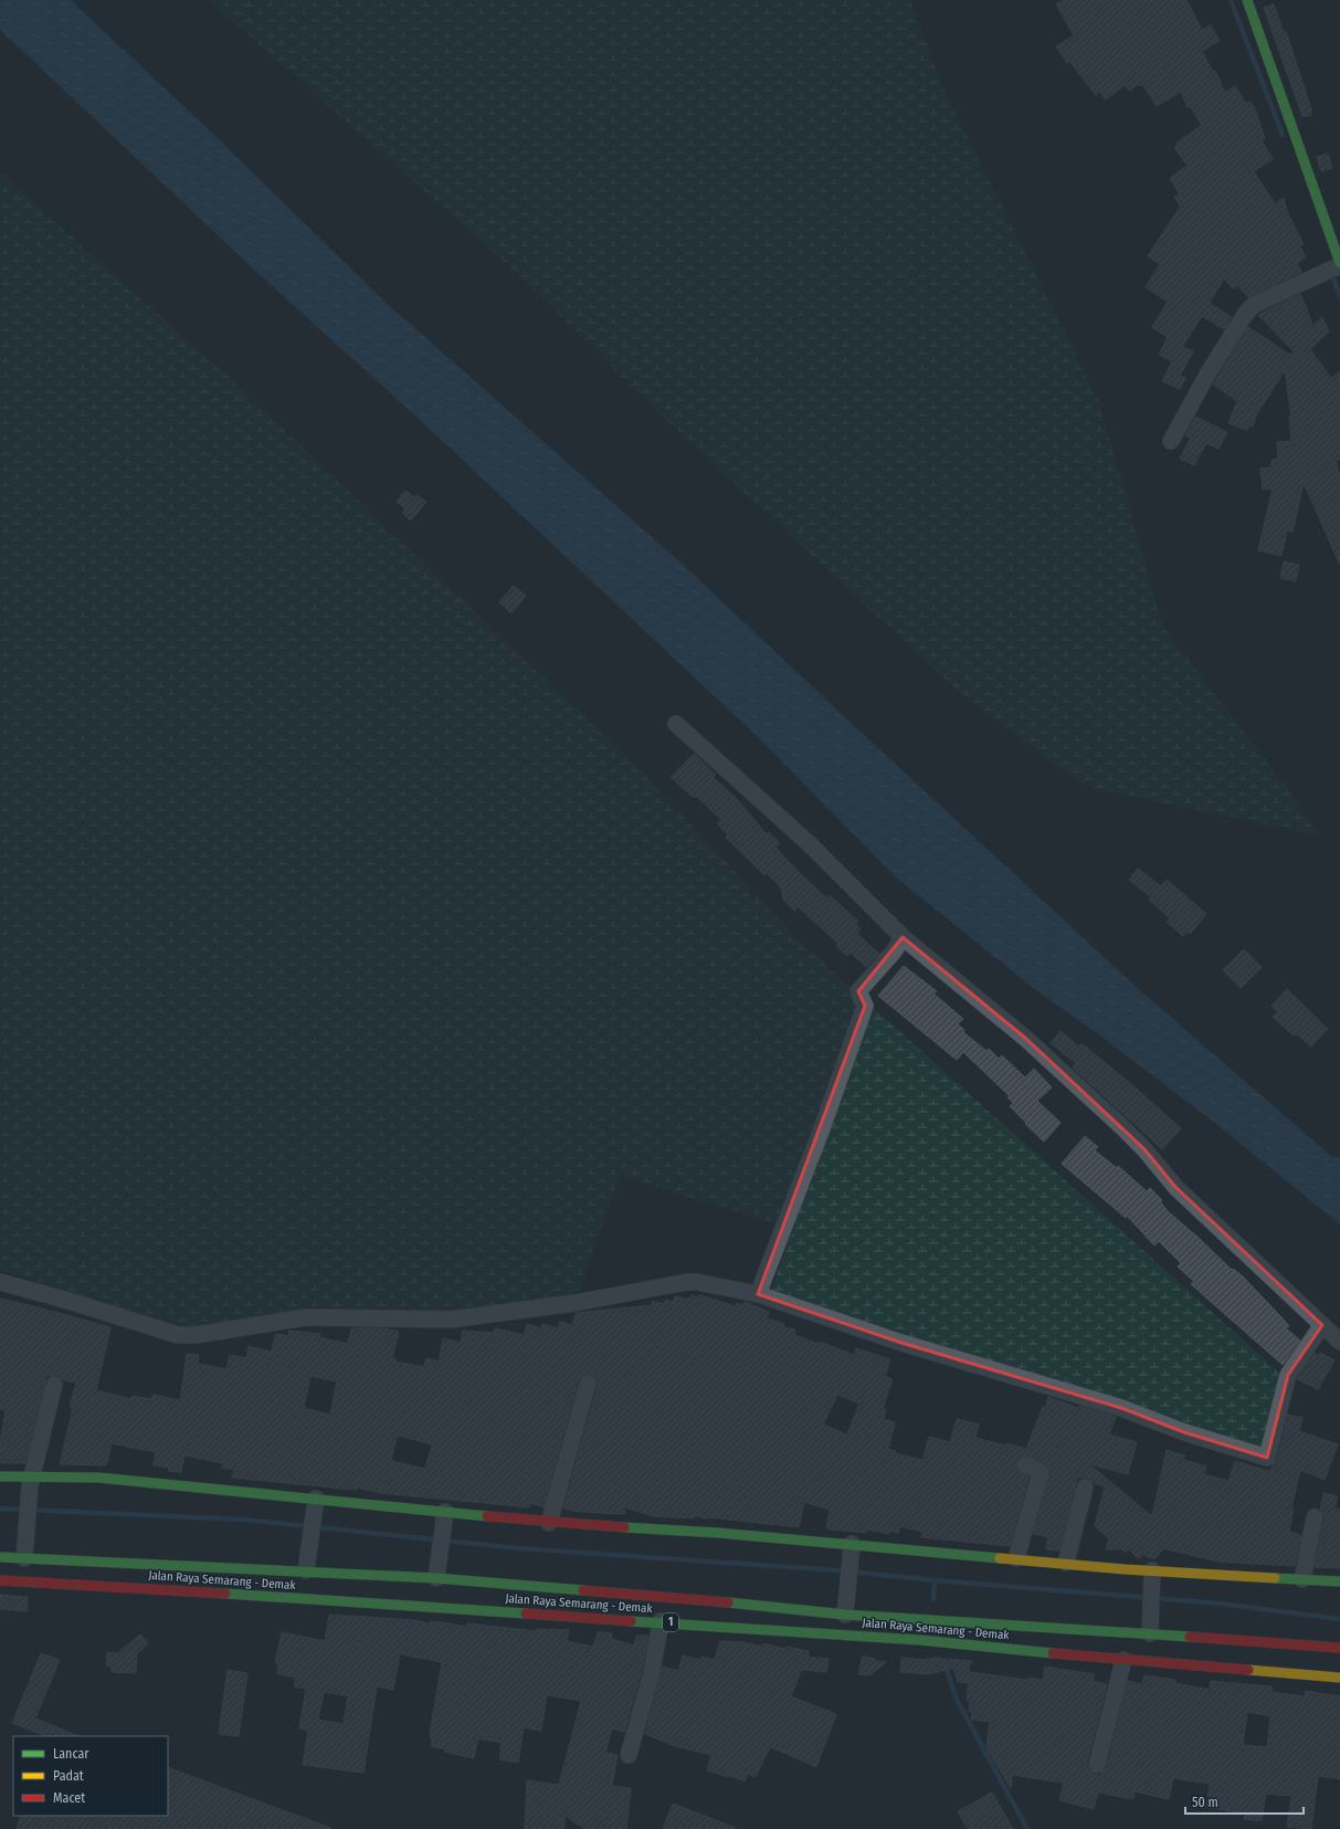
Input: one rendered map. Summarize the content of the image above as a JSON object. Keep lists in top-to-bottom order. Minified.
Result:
{"streets":{"main road":["Jalan Raya Semarang - Demak","1"]},"legend":["Lancar","Padat","Macet"],"scale_bar":"50 m"}
